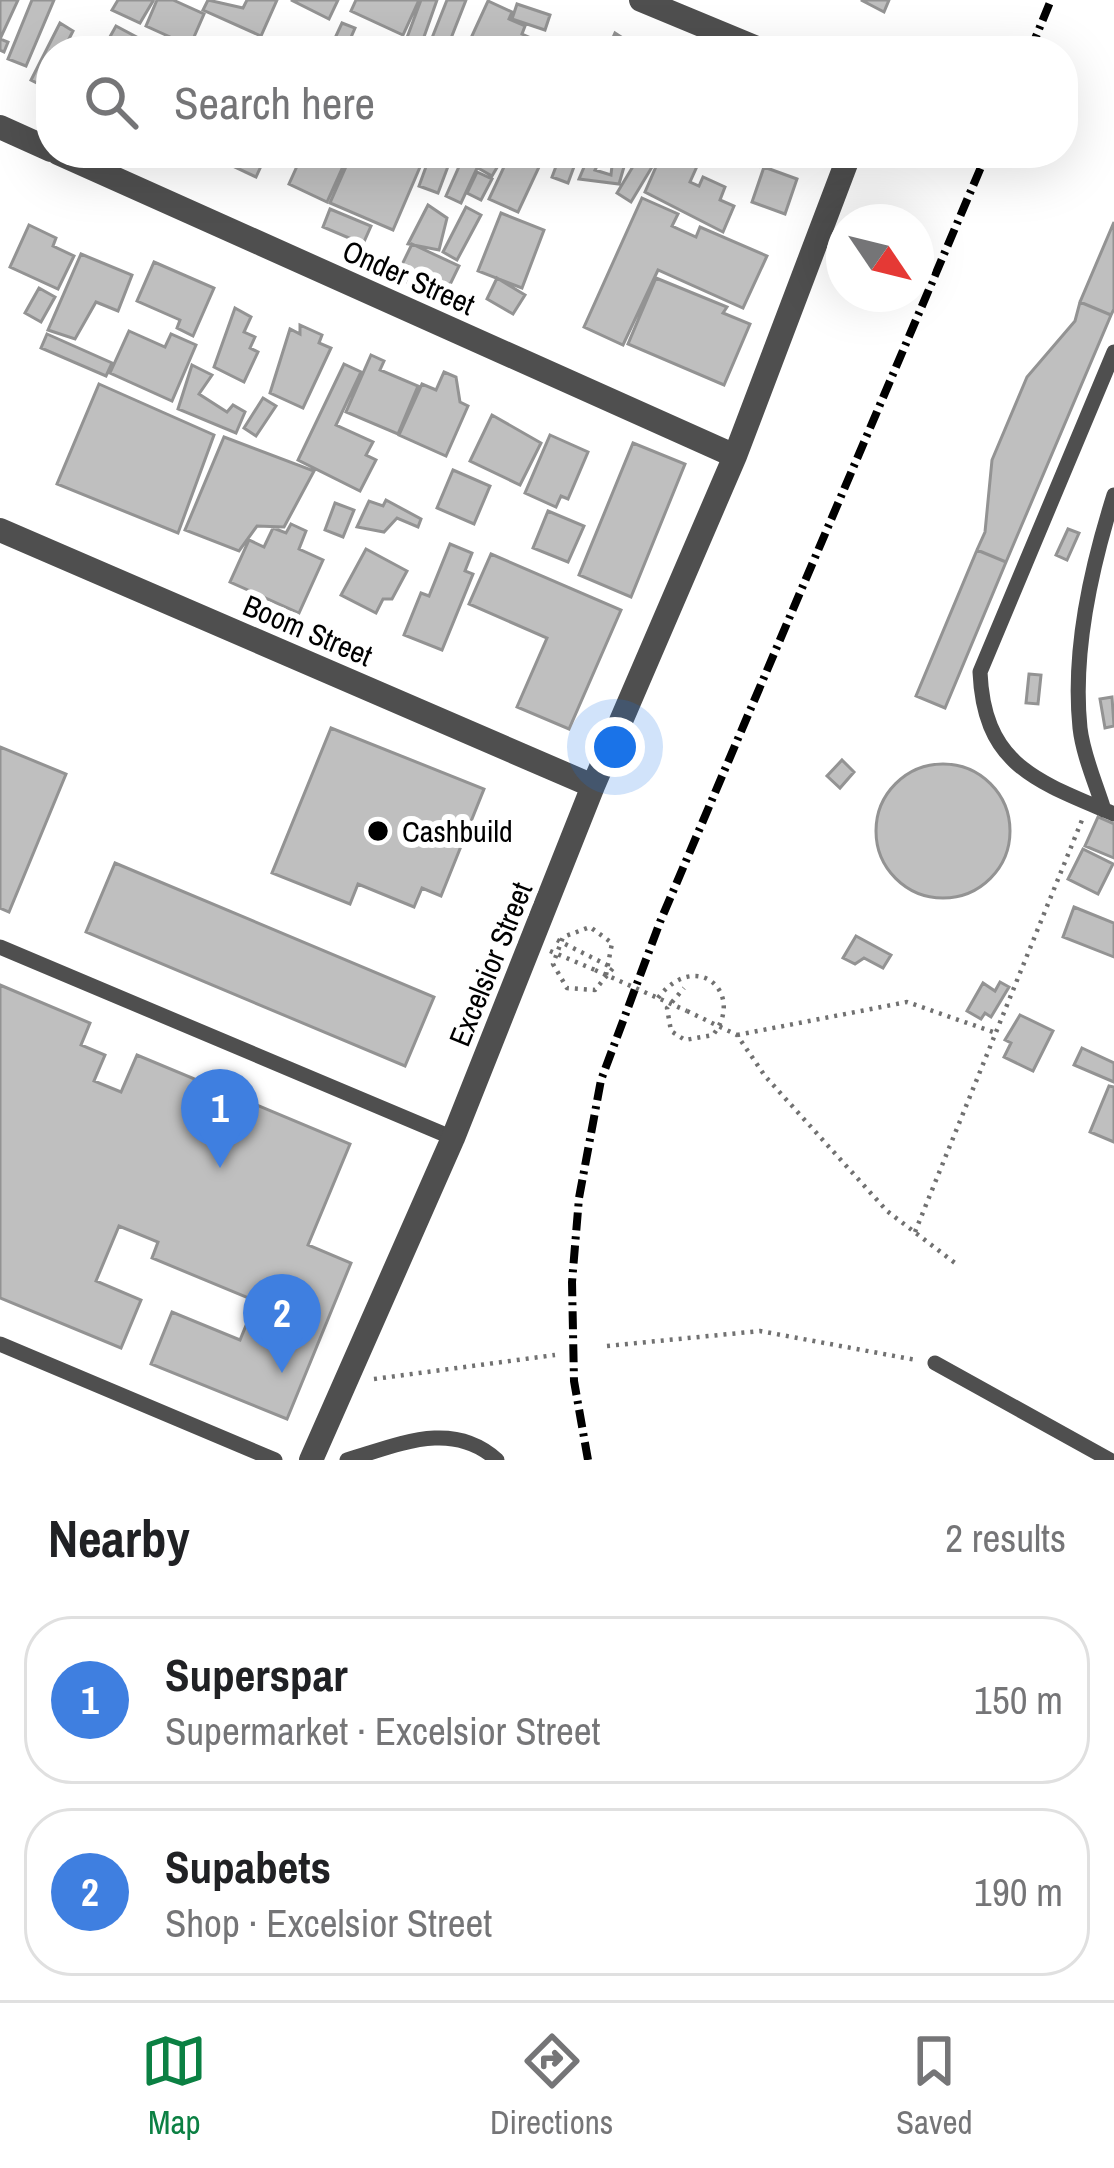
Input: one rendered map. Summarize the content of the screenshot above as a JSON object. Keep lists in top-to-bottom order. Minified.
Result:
{"streets":{"street":["Onder Street","Boom Street","Excelsior Street"]},"crossings":[["Onder Street","Excelsior Street"],["Boom Street","Excelsior Street"]],"places":["Cashbuild"],"north":"bottom right","page":{"search":"Search here","pins":["1","2"],"heading":["Nearby","2 results"],"list":[{"mark":"1","name":"Superspar","note":"Supermarket · Excelsior Street","value":"150 m"},{"mark":"2","name":"Supabets","note":"Shop · Excelsior Street","value":"190 m"}],"nav":["Map","Directions","Saved"]}}
